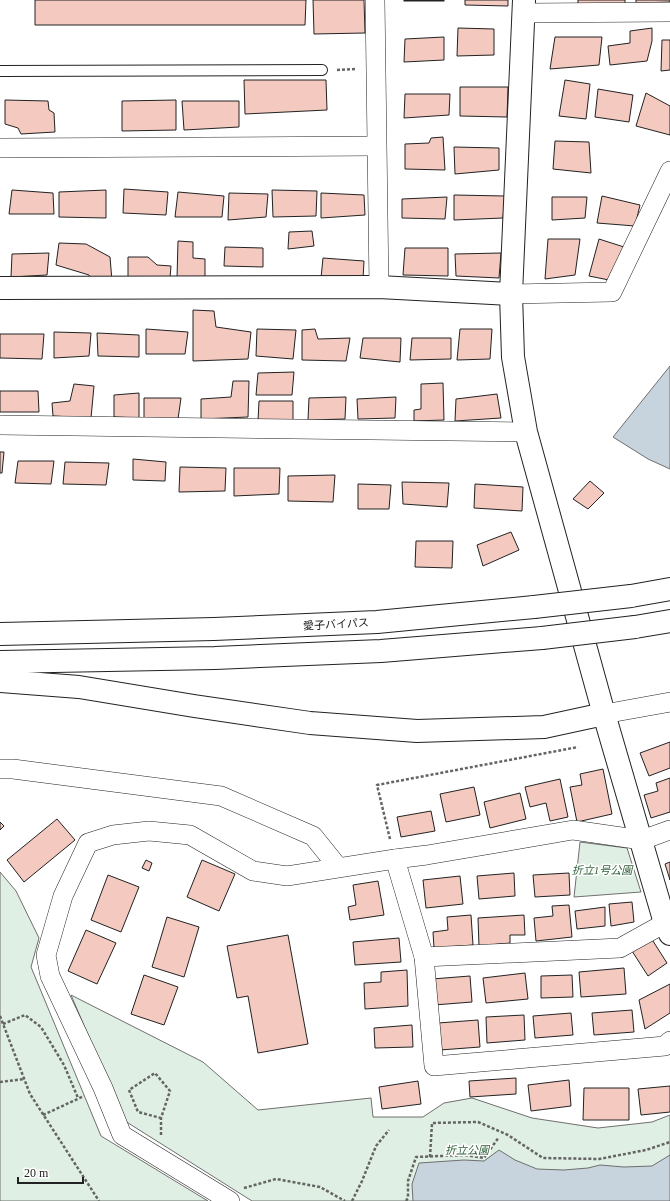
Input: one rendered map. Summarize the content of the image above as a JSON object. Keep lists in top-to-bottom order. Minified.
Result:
{"streets":{"main road":["愛子バイパス"]},"parks":["折立1号公園","折立公園"],"scale_bar":"20 m"}
